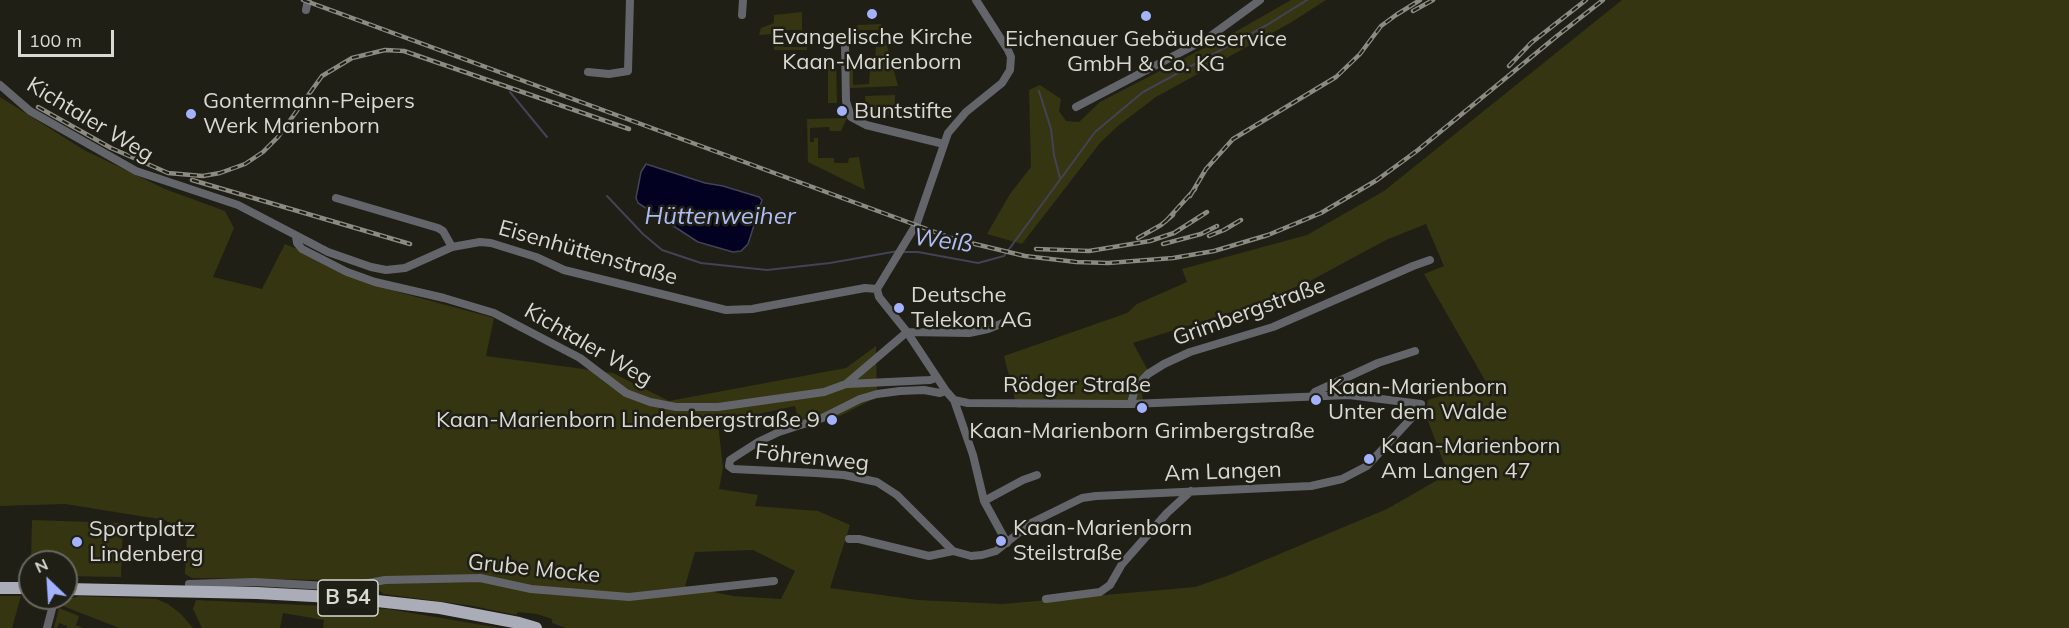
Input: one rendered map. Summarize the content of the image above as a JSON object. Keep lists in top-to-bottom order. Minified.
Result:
{"streets":{"main road":["B 54"],"street":["Kichtaler Weg","Eisenhüttenstraße","Grimbergstraße","Rödger Straße","Föhrenweg","Am Langen","Grube Mocke"]},"crossings":[["Kichtaler Weg","Eisenhüttenstraße"],["Grimbergstraße","Rödger Straße"],["Rödger Straße","Am Langen"],["Grube Mocke","B 54"]],"water":["Hüttenweiher","Weiß"],"places":["Evangelische Kirche Kaan-Marienborn","Eichenauer Gebäudeservice GmbH & Co. KG","Buntstifte","Gontermann-Peipers Werk Marienborn","Deutsche Telekom AG","Kaan-Marienborn Unter dem Walde","Kaan-Marienborn Grimbergstraße","Kaan-Marienborn Lindenbergstraße 9","Kaan-Marienborn Am Langen 47","Kaan-Marienborn Steilstraße","Sportplatz Lindenberg"],"scale_bar":"100 m","north":"top left"}
